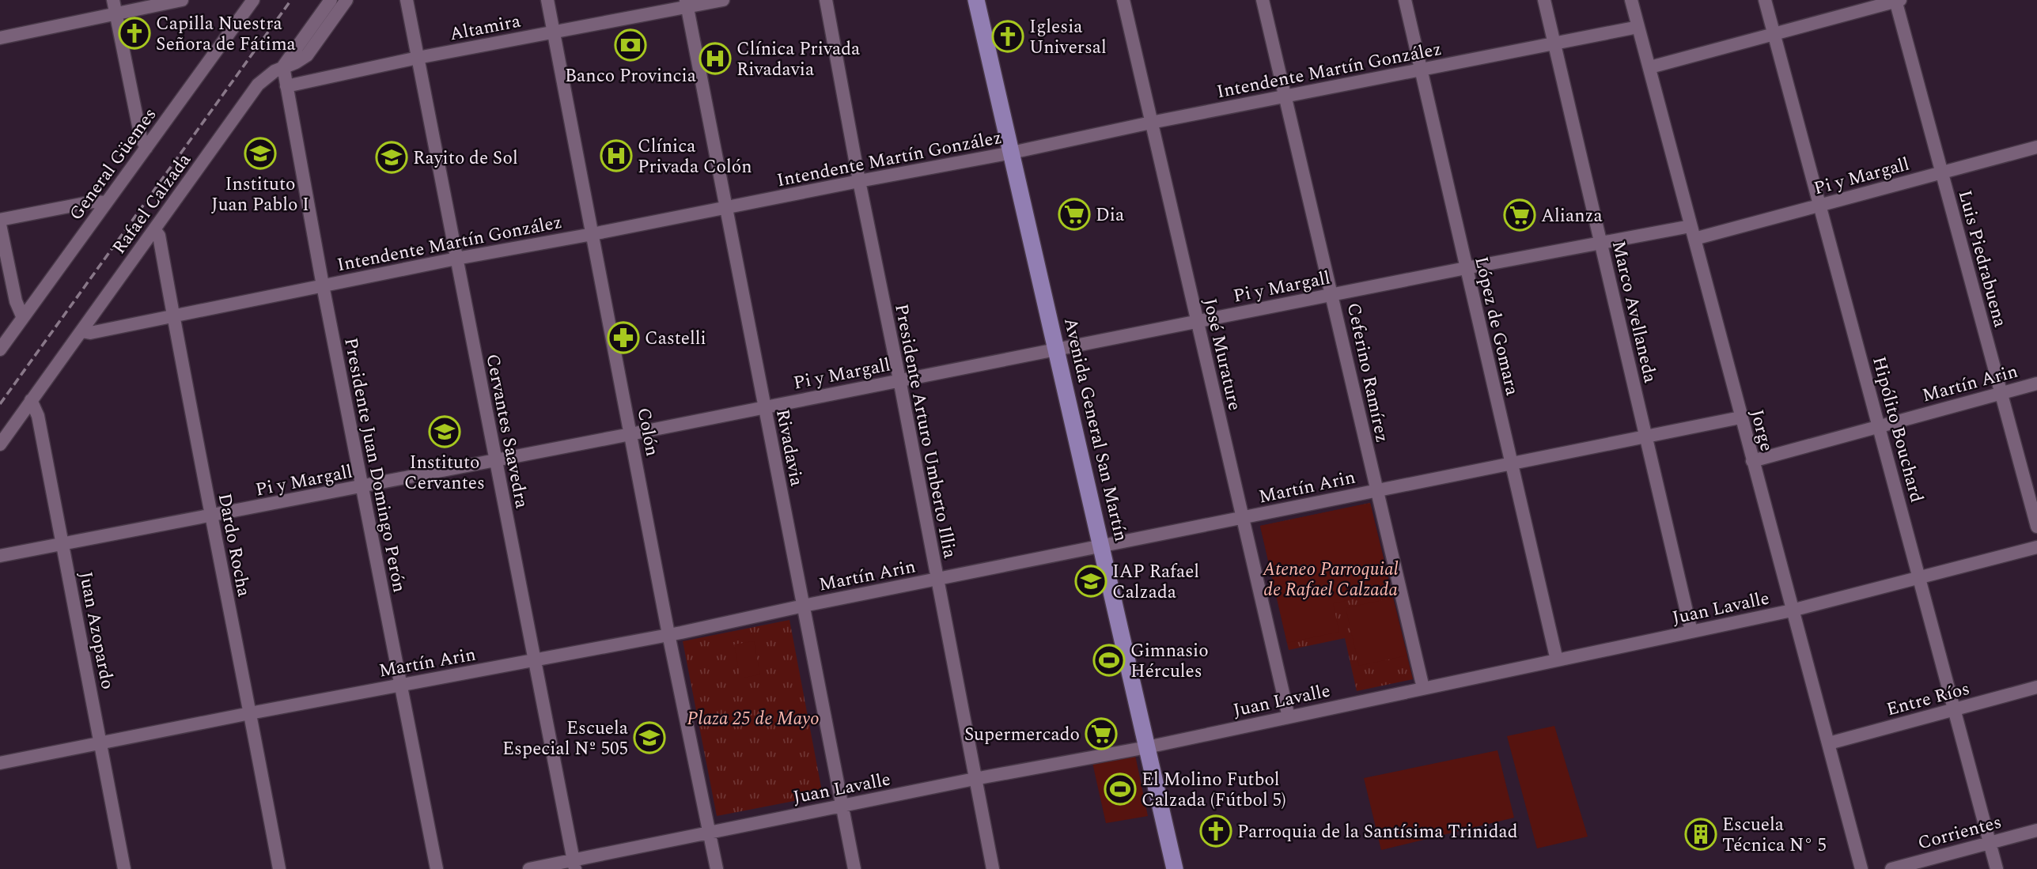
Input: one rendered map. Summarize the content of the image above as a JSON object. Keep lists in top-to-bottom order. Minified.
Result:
{"streets":{"main road":["Avenida General San Martín"],"street":["Altamira","Intendente Martín González","General Güemes","Pi y Margall","Rafael Calzada","Luis Piedrabuena","Marco Avellaneda","López de Gomara","José Murature","Ceferino Ramírez","Martín Arin","Hipólito Bouchard","Jorge","Cervantes Saavedra","Presidente Arturo Umberto Illia","Colón","Rivadavia","Presidente Juan Domingo Perón","Dardo Rocha","Juan Lavalle","Juan Azopardo","Entre Ríos","Corrientes"]},"crossings":[["Altamira","Cervantes Saavedra"],["Altamira","Colón"],["Altamira","Rivadavia"],["Altamira","Presidente Juan Domingo Perón"],["Intendente Martín González","Rafael Calzada"],["Intendente Martín González","Marco Avellaneda"],["Intendente Martín González","López de Gomara"],["Intendente Martín González","José Murature"],["Intendente Martín González","Ceferino Ramírez"],["Intendente Martín González","Avenida General San Martín"],["Intendente Martín González","Jorge"],["Intendente Martín González","Cervantes Saavedra"],["Intendente Martín González","Presidente Arturo Umberto Illia"],["Intendente Martín González","Colón"],["Intendente Martín González","Rivadavia"],["Intendente Martín González","Presidente Juan Domingo Perón"],["Intendente Martín González","Dardo Rocha"],["Pi y Margall","Luis Piedrabuena"],["Pi y Margall","Marco Avellaneda"],["Pi y Margall","López de Gomara"],["Pi y Margall","José Murature"],["Pi y Margall","Ceferino Ramírez"],["Pi y Margall","Avenida General San Martín"],["Pi y Margall","Hipólito Bouchard"],["Pi y Margall","Jorge"],["Pi y Margall","Cervantes Saavedra"],["Pi y Margall","Presidente Arturo Umberto Illia"],["Pi y Margall","Colón"],["Pi y Margall","Rivadavia"],["Pi y Margall","Presidente Juan Domingo Perón"],["Pi y Margall","Dardo Rocha"],["Pi y Margall","Juan Azopardo"],["Rafael Calzada","Presidente Juan Domingo Perón"],["Rafael Calzada","Dardo Rocha"],["Rafael Calzada","Juan Azopardo"],["Luis Piedrabuena","Martín Arin"],["Marco Avellaneda","Martín Arin"],["Marco Avellaneda","Juan Lavalle"],["López de Gomara","Martín Arin"],["López de Gomara","Juan Lavalle"],["José Murature","Martín Arin"],["José Murature","Juan Lavalle"],["Ceferino Ramírez","Martín Arin"],["Ceferino Ramírez","Juan Lavalle"],["Martín Arin","Avenida General San Martín"],["Martín Arin","Hipólito Bouchard"],["Martín Arin","Jorge"],["Martín Arin","Cervantes Saavedra"],["Martín Arin","Presidente Arturo Umberto Illia"],["Martín Arin","Colón"],["Martín Arin","Rivadavia"],["Martín Arin","Presidente Juan Domingo Perón"],["Martín Arin","Dardo Rocha"],["Martín Arin","Juan Azopardo"],["Avenida General San Martín","Juan Lavalle"],["Hipólito Bouchard","Juan Lavalle"],["Hipólito Bouchard","Entre Ríos"],["Hipólito Bouchard","Corrientes"],["Jorge","Juan Lavalle"],["Jorge","Entre Ríos"],["Cervantes Saavedra","Juan Lavalle"],["Presidente Arturo Umberto Illia","Juan Lavalle"],["Colón","Juan Lavalle"],["Rivadavia","Juan Lavalle"]],"parks":["Ateneo Parroquial de Rafael Calzada","Plaza 25 de Mayo"],"places":{"church":["Capilla Nuestra Señora de Fátima","Iglesia Universal","Parroquia de la Santísima Trinidad"],"bank":["Banco Provincia"],"hospital":["Clínica Privada Rivadavia","Clínica Privada Colón"],"school or university":["Instituto Juan Pablo I","Rayito de Sol","Instituto Cervantes","IAP Rafael Calzada","Escuela Especial Nº 505"],"supermarket":["Dia","Alianza","Supermercado"],"pharmacy":["Castelli"],"sports":["Gimnasio Hércules","El Molino Futbol Calzada (Fútbol 5)"],"building":["Escuela Técnica N° 5"]}}
